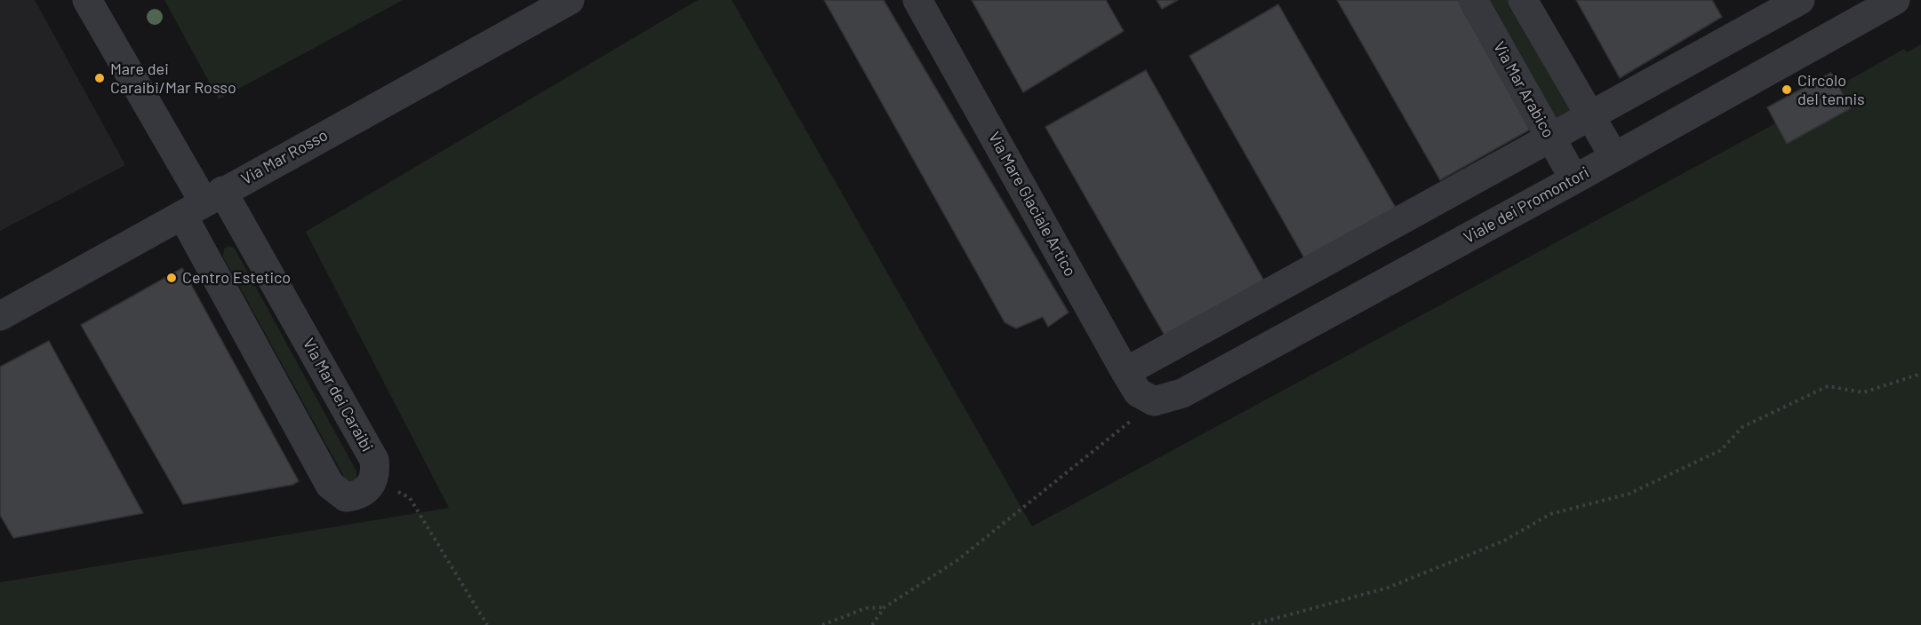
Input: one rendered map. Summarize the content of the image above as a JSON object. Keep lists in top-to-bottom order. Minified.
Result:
{"streets":{"street":["Via Mar Arabico","Via Mar Rosso","Via Mare Glaciale Artico","Viale dei Promontori","Via Mar dei Caraibi"]},"crossings":[["Via Mar Arabico","Viale dei Promontori"],["Via Mar Rosso","Via Mar dei Caraibi"],["Via Mare Glaciale Artico","Viale dei Promontori"]],"places":["Mare dei Caraibi/Mar Rosso","Circolo del tennis","Centro Estetico"]}
